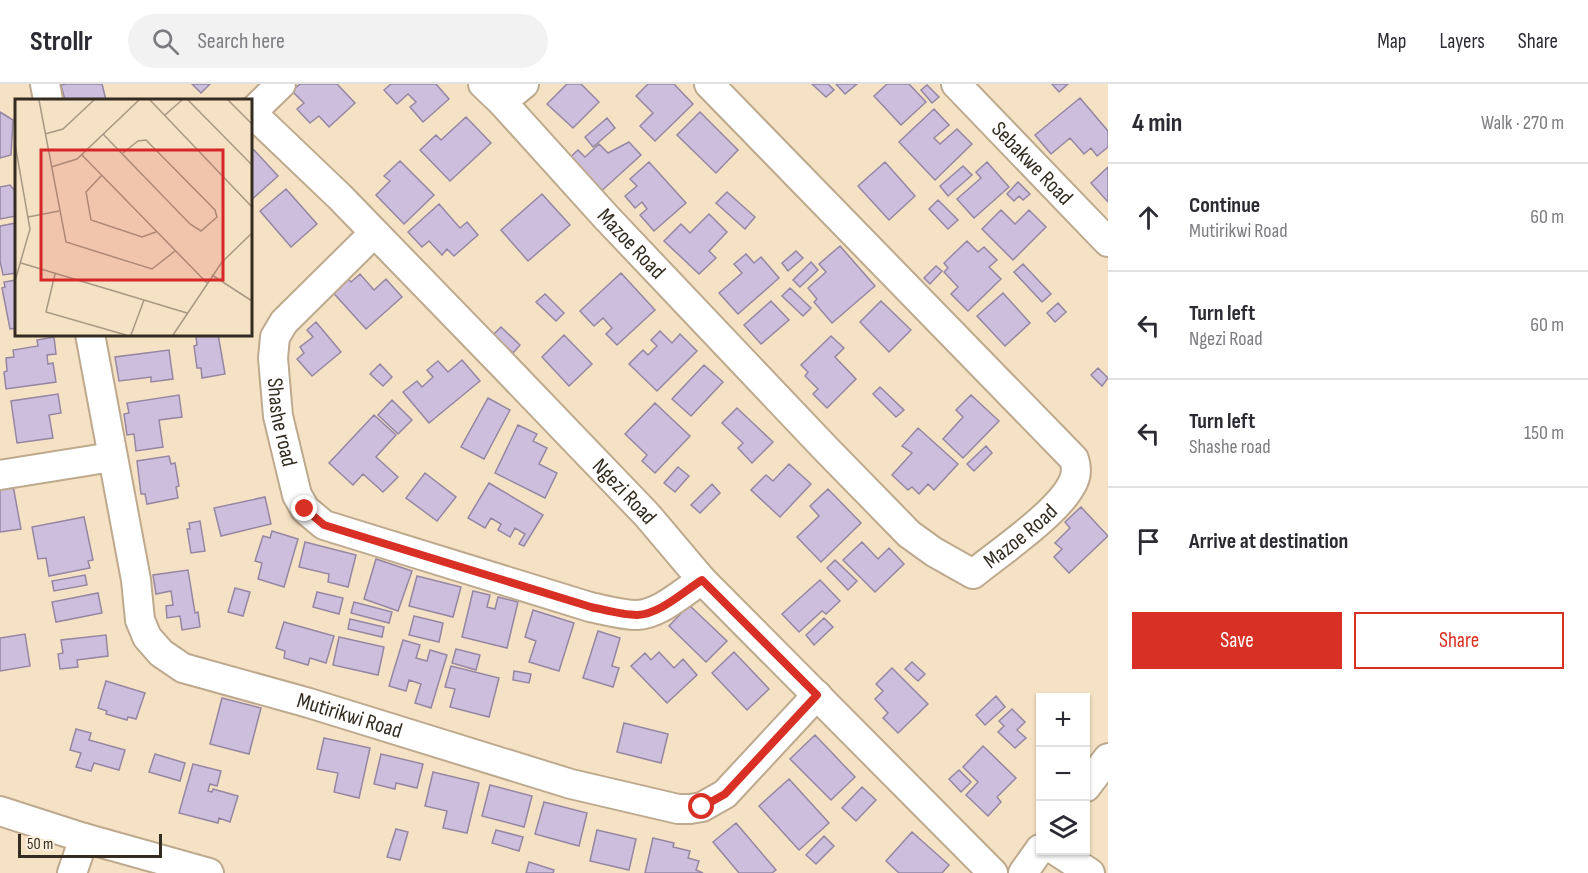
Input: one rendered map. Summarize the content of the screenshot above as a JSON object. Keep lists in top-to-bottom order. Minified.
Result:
{"streets":{"street":["Sebakwe Road","Mazoe Road","Shashe road","Ngezi Road","Mutirikwi Road"]},"crossings":[["Shashe road","Ngezi Road"],["Ngezi Road","Mutirikwi Road"]],"scale_bar":"50 m","page":{"header":"Strollr","search":"Search here","nav":["Map","Layers","Share"],"heading":["4 min","Walk · 270 m"],"list":[["Continue","Mutirikwi Road","60 m"],["Turn left","Ngezi Road","60 m"],["Turn left","Shashe road","150 m"],"Arrive at destination"],"buttons":["Save","Share"],"map_buttons":["+","−"],"scale":"50 m"}}
